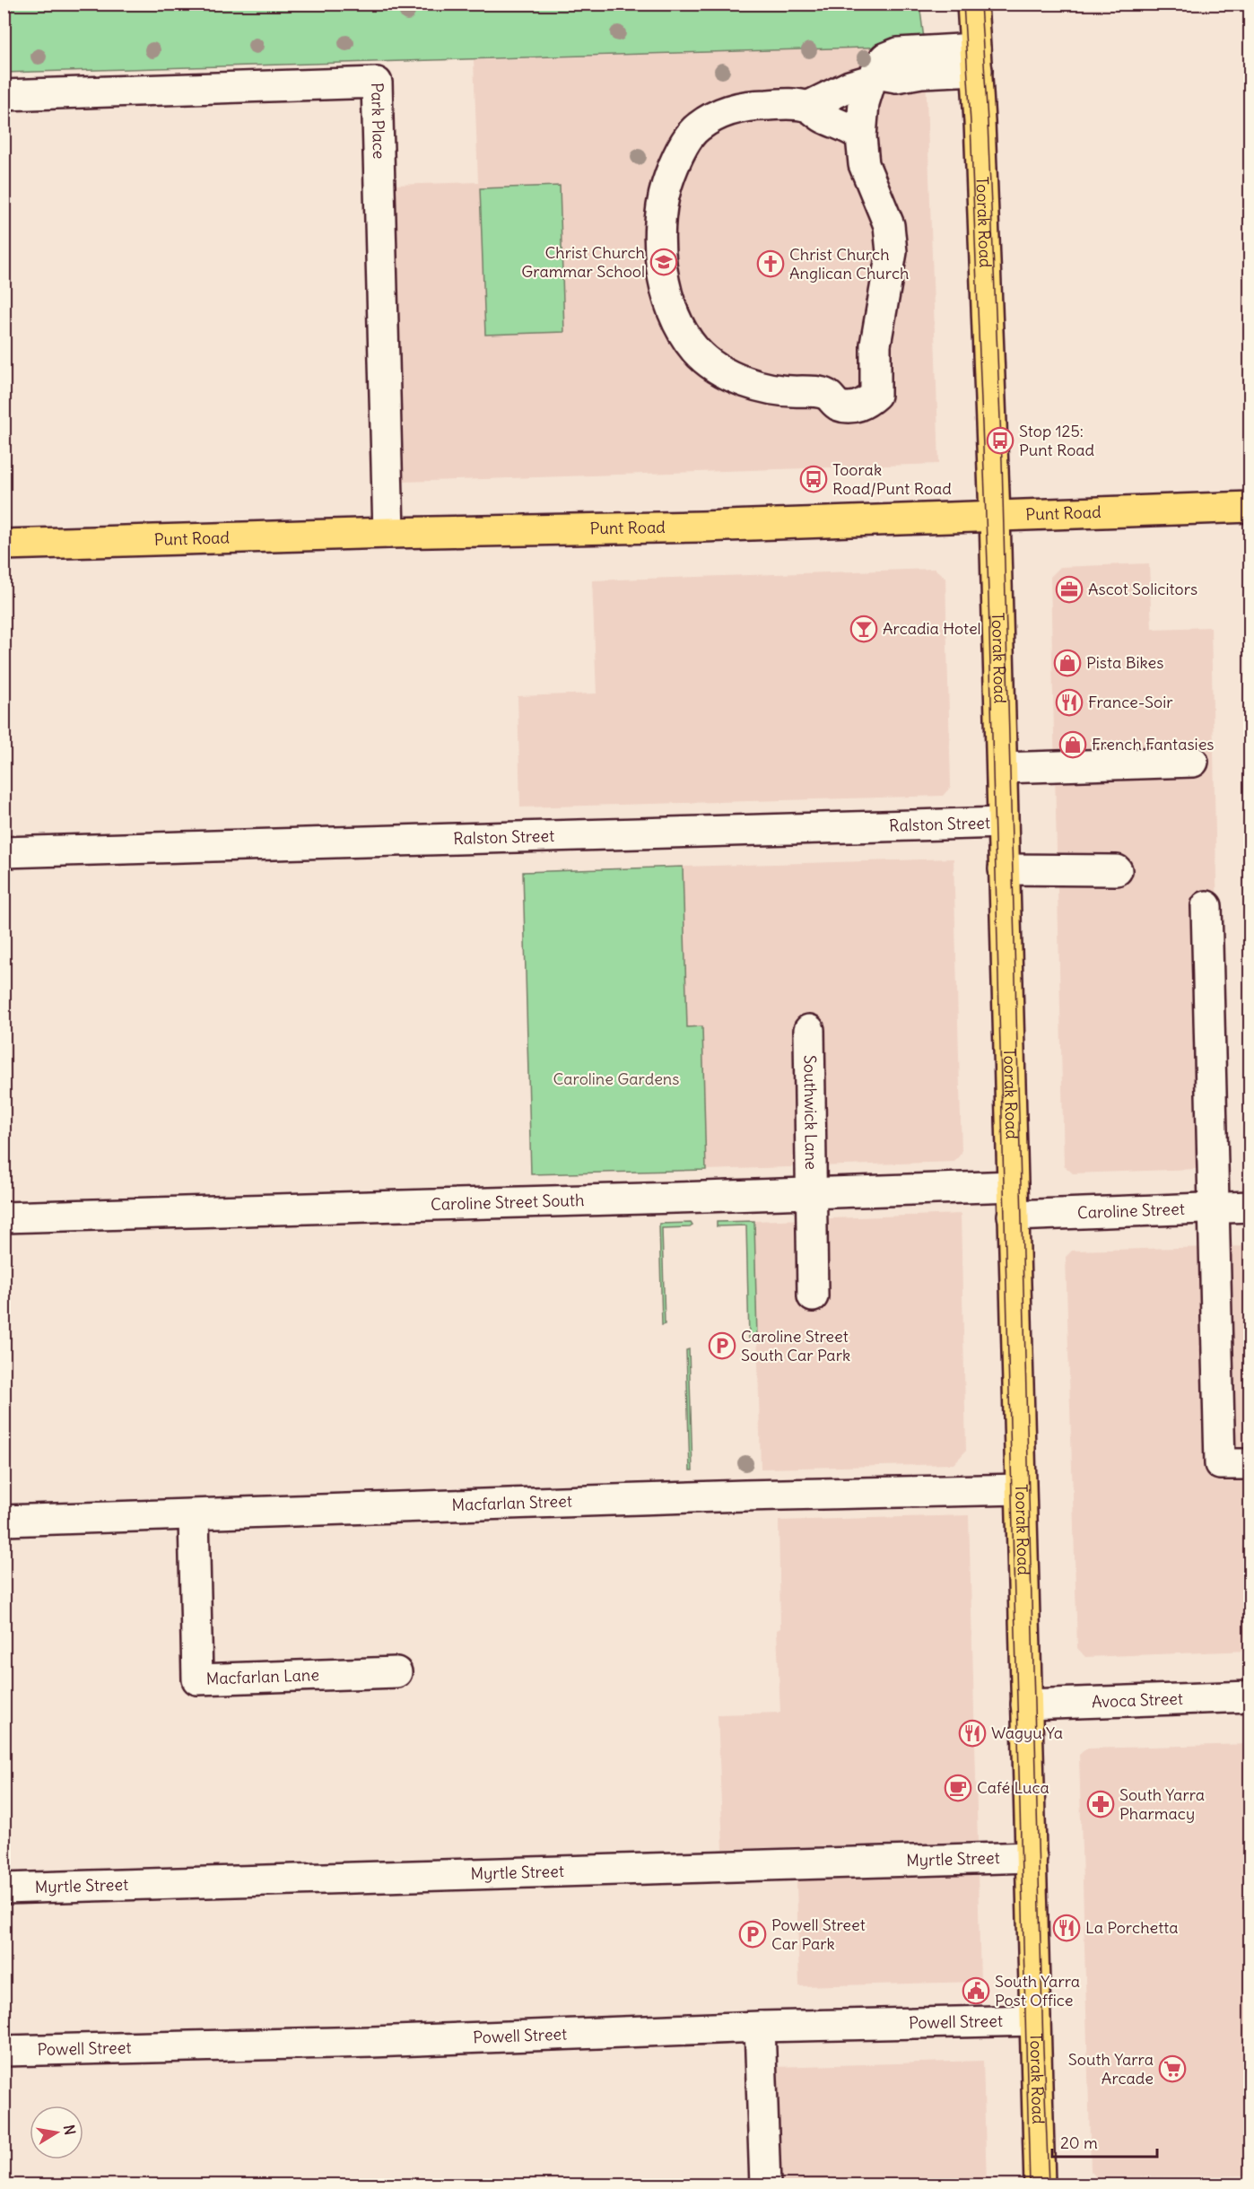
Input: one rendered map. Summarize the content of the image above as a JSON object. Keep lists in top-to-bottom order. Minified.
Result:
{"streets":{"main road":["Toorak Road","Punt Road"],"street":["Park Place","Ralston Street","Southwick Lane","Caroline Street South","Caroline Street","Macfarlan Street","Macfarlan Lane","Avoca Street","Myrtle Street","Powell Street"]},"crossings":[["Park Place","Punt Road"],["Toorak Road","Punt Road"],["Toorak Road","Ralston Street"],["Toorak Road","Caroline Street South"],["Toorak Road","Caroline Street"],["Toorak Road","Macfarlan Street"],["Toorak Road","Avoca Street"],["Toorak Road","Myrtle Street"],["Toorak Road","Powell Street"],["Southwick Lane","Caroline Street South"],["Macfarlan Street","Macfarlan Lane"]],"parks":["Caroline Gardens"],"places":{"school or university":["Christ Church Grammar School"],"church":["Christ Church Anglican Church"],"bus stop":["Stop 125: Punt Road","Toorak Road/Punt Road"],"office":["Ascot Solicitors"],"bar":["Arcadia Hotel"],"shop":["Pista Bikes","French Fantasies"],"restaurant":["France-Soir","Wagyu Ya","La Porchetta"],"parking":["Caroline Street South Car Park","Powell Street Car Park"],"cafe":["Café Luca"],"pharmacy":["South Yarra Pharmacy"],"public building":["South Yarra Post Office"],"supermarket":["South Yarra Arcade"]},"scale_bar":"20 m","north":"right"}
